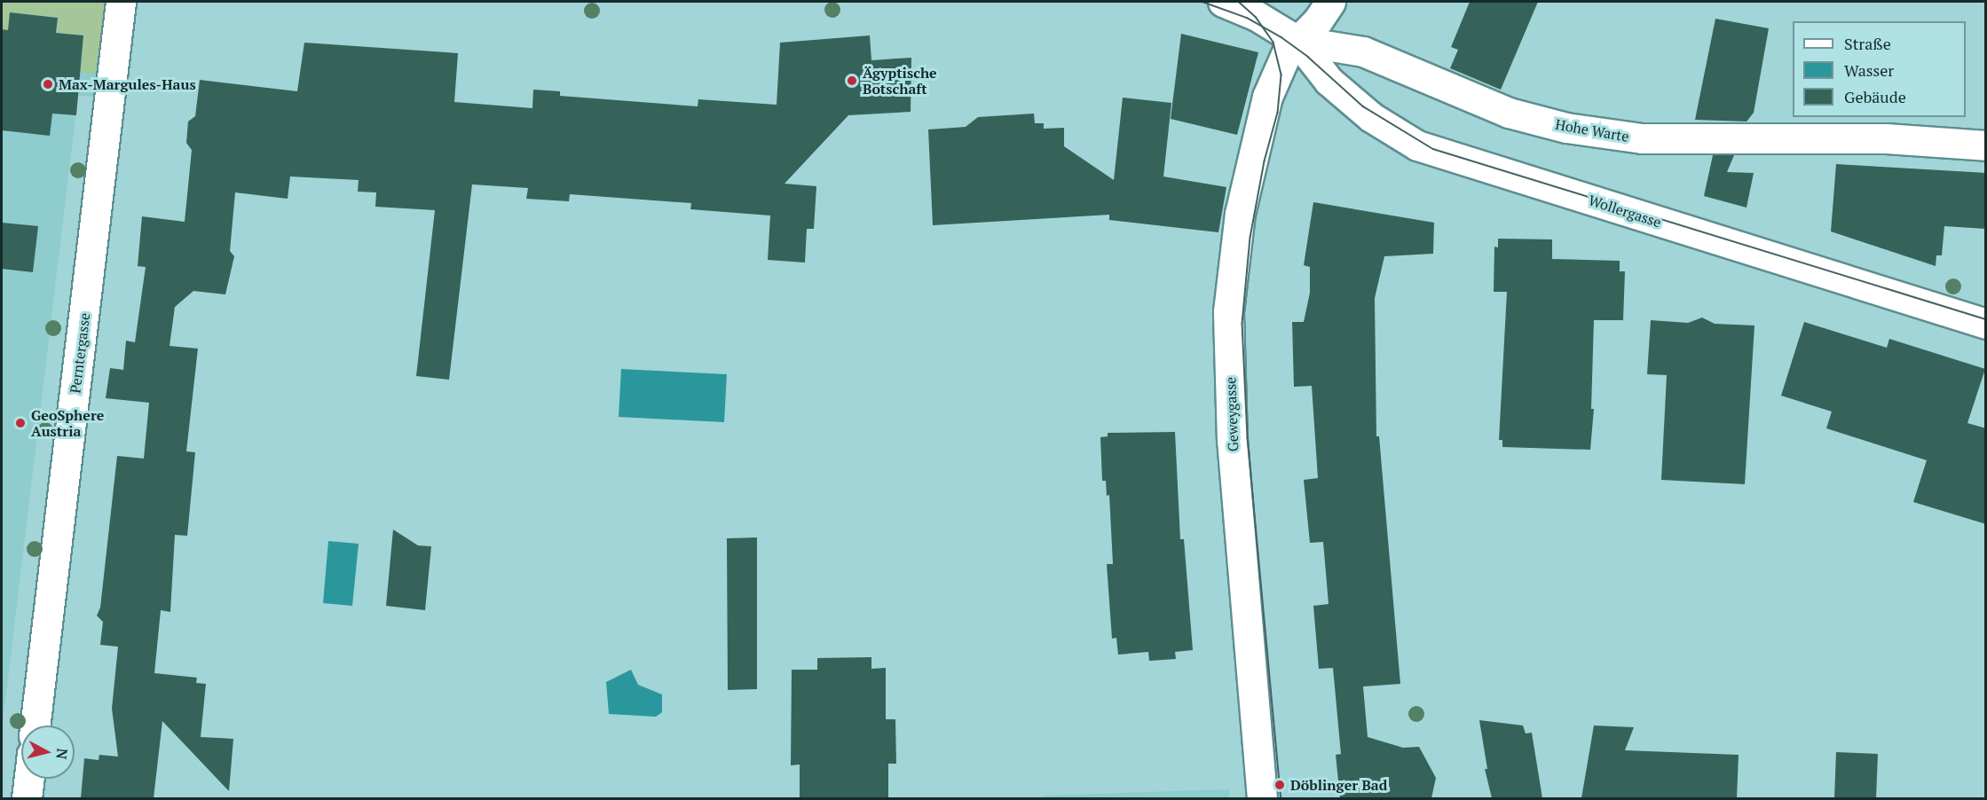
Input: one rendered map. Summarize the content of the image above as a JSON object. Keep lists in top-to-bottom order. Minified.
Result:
{"streets":{"street":["Hohe Warte","Wollergasse","Perntergasse","Geweygasse"]},"crossings":[["Hohe Warte","Wollergasse"],["Hohe Warte","Geweygasse"],["Wollergasse","Geweygasse"]],"places":["Ägyptische Botschaft","Max-Margules-Haus","GeoSphere Austria","Döblinger Bad"],"legend":["Straße","Wasser","Gebäude"],"north":"right"}
